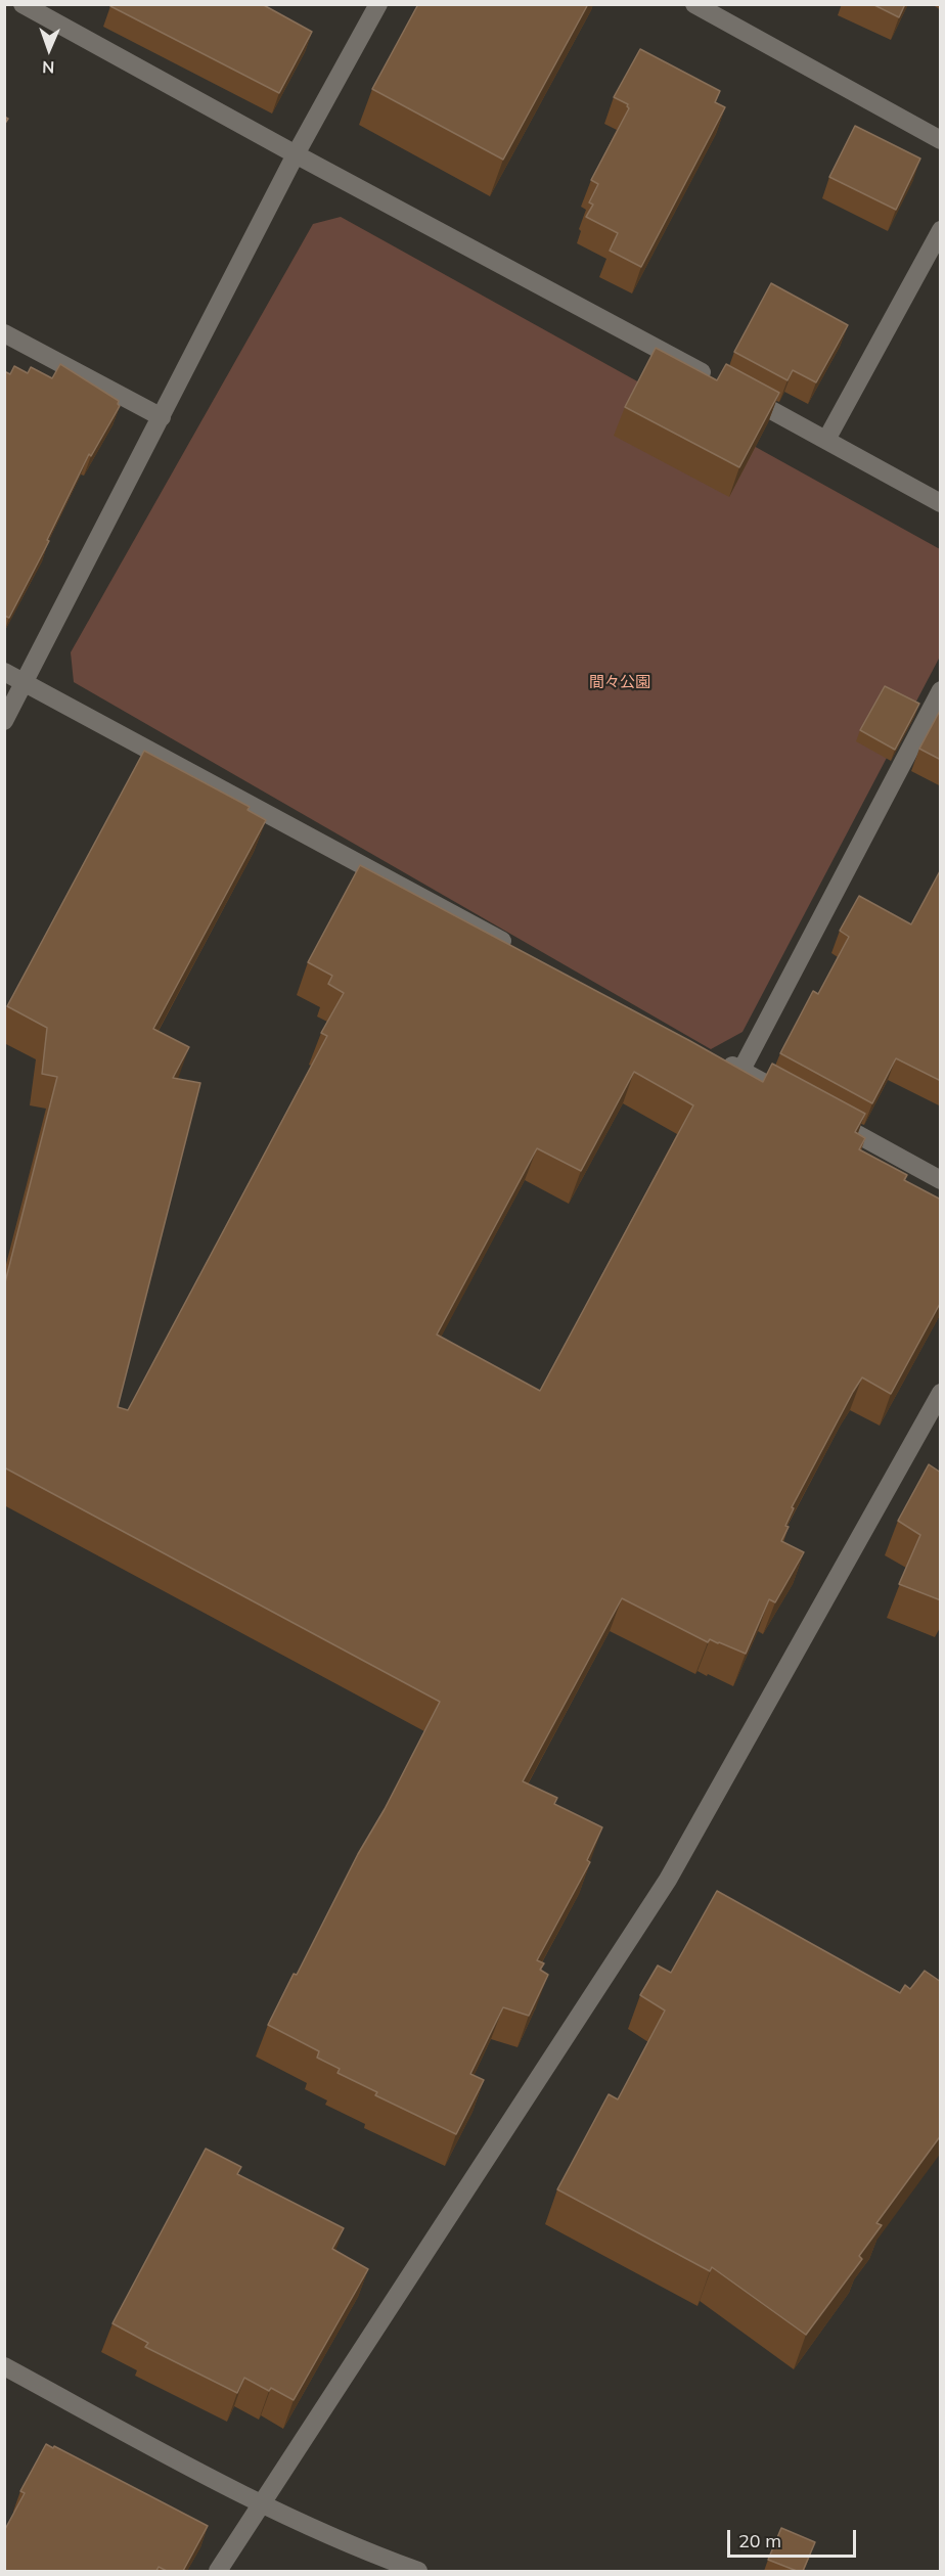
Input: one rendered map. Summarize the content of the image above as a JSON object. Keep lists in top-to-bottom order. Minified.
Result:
{"parks":["間々公園"],"scale_bar":"20 m","north":"bottom"}
